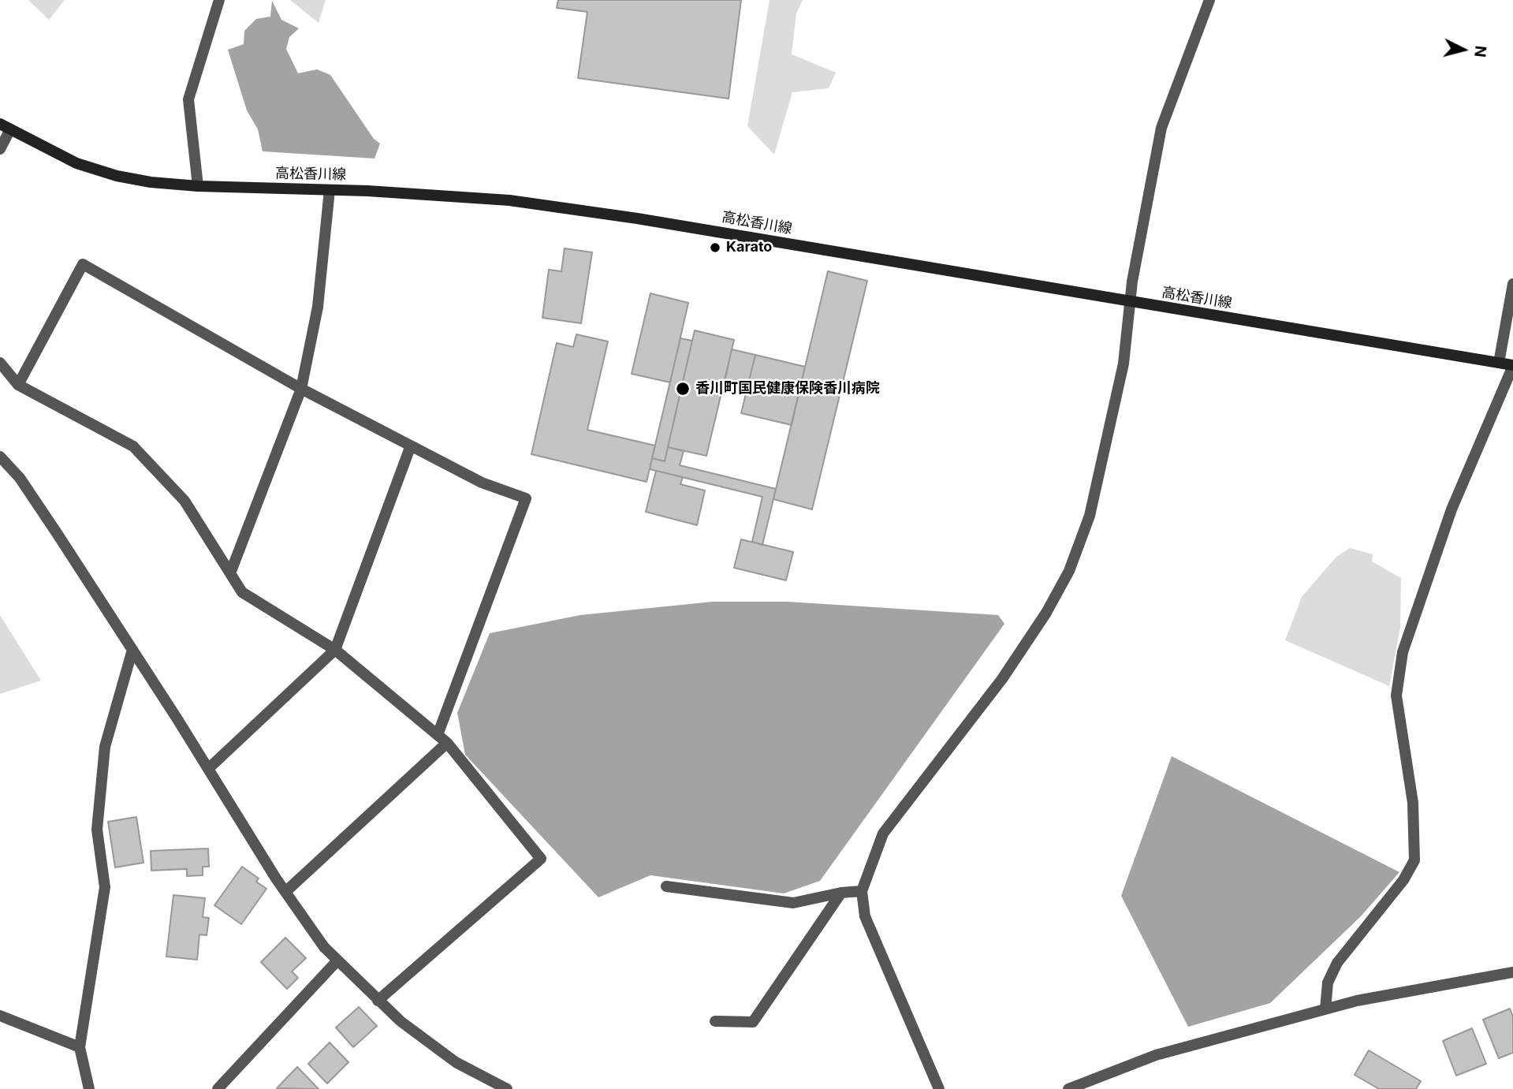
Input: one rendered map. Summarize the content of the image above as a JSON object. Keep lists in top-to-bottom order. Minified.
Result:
{"streets":{"main road":["高松香川線"]},"places":["Karato","香川町国民健康保険香川病院"],"north":"right"}
